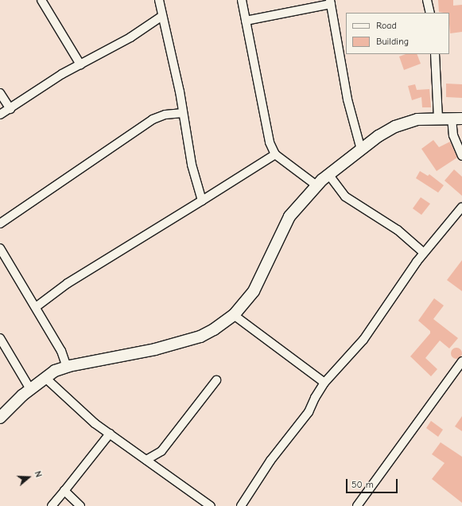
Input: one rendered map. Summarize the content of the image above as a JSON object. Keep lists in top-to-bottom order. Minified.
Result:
{"legend":["Road","Building"],"scale_bar":"50 m","north":"right"}
